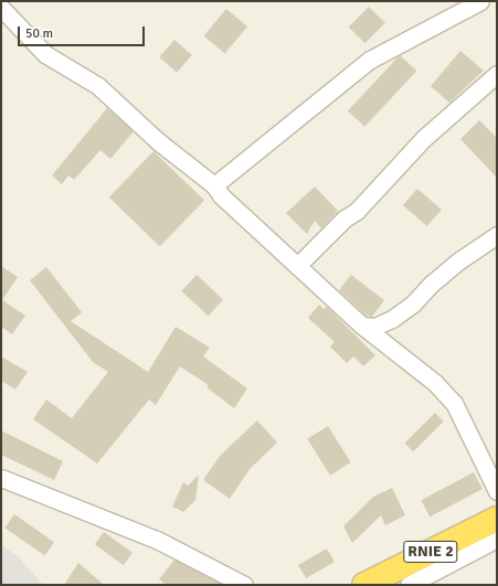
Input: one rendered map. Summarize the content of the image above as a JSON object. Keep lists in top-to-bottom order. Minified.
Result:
{"streets":{"highway":["RNIE 2"]},"scale_bar":"50 m"}
